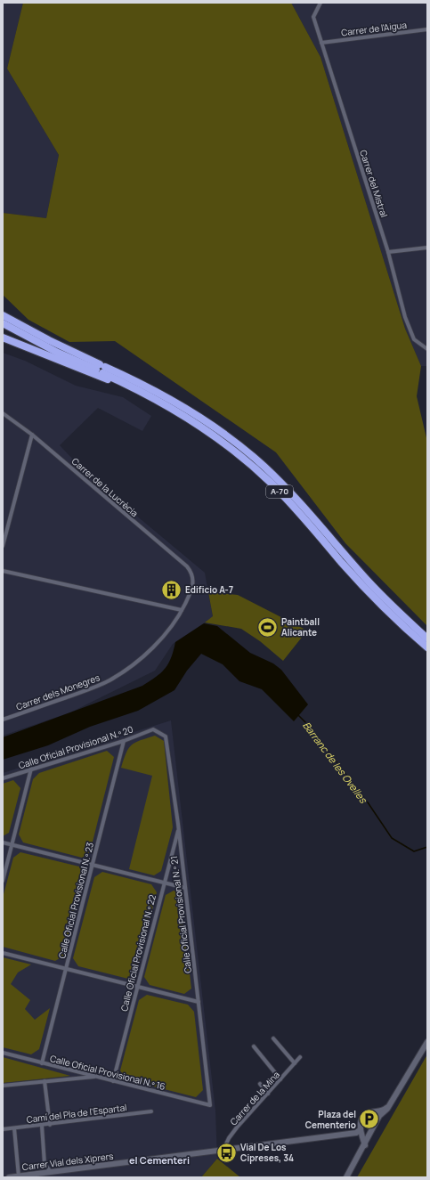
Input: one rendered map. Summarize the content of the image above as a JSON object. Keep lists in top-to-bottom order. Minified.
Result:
{"streets":{"highway":["A-70"],"street":["Carrer de l'Aigua","Carrer del Mistral","Carrer de la Lucrècia","Carrer dels Monegres","Calle Oficial Provisional N.º 20","Calle Oficial Provisional N.º 23","Calle Oficial Provisional N.º 21","Calle Oficial Provisional N.º 22","Calle Oficial Provisional N.º 16","Carrer de la Mina","Camí del Pla de l'Espartal","Carrer Vial dels Xiprers"]},"crossings":[["Carrer de l'Aigua","Carrer del Mistral"],["Carrer de la Lucrècia","Carrer dels Monegres"],["Calle Oficial Provisional N.º 20","Calle Oficial Provisional N.º 23"],["Calle Oficial Provisional N.º 20","Calle Oficial Provisional N.º 21"],["Calle Oficial Provisional N.º 23","Calle Oficial Provisional N.º 16"],["Calle Oficial Provisional N.º 21","Calle Oficial Provisional N.º 22"],["Calle Oficial Provisional N.º 21","Calle Oficial Provisional N.º 16"],["Calle Oficial Provisional N.º 22","Calle Oficial Provisional N.º 16"],["Carrer de la Mina","Carrer Vial dels Xiprers"]],"districts":["el Cementeri"],"water":["Barranc de les Ovelles"],"places":{"building":["Edificio A-7"],"sports":["Paintball Alicante"],"parking":["Plaza del Cementerio"],"bus stop":["Vial De Los Cipreses, 34"]}}
